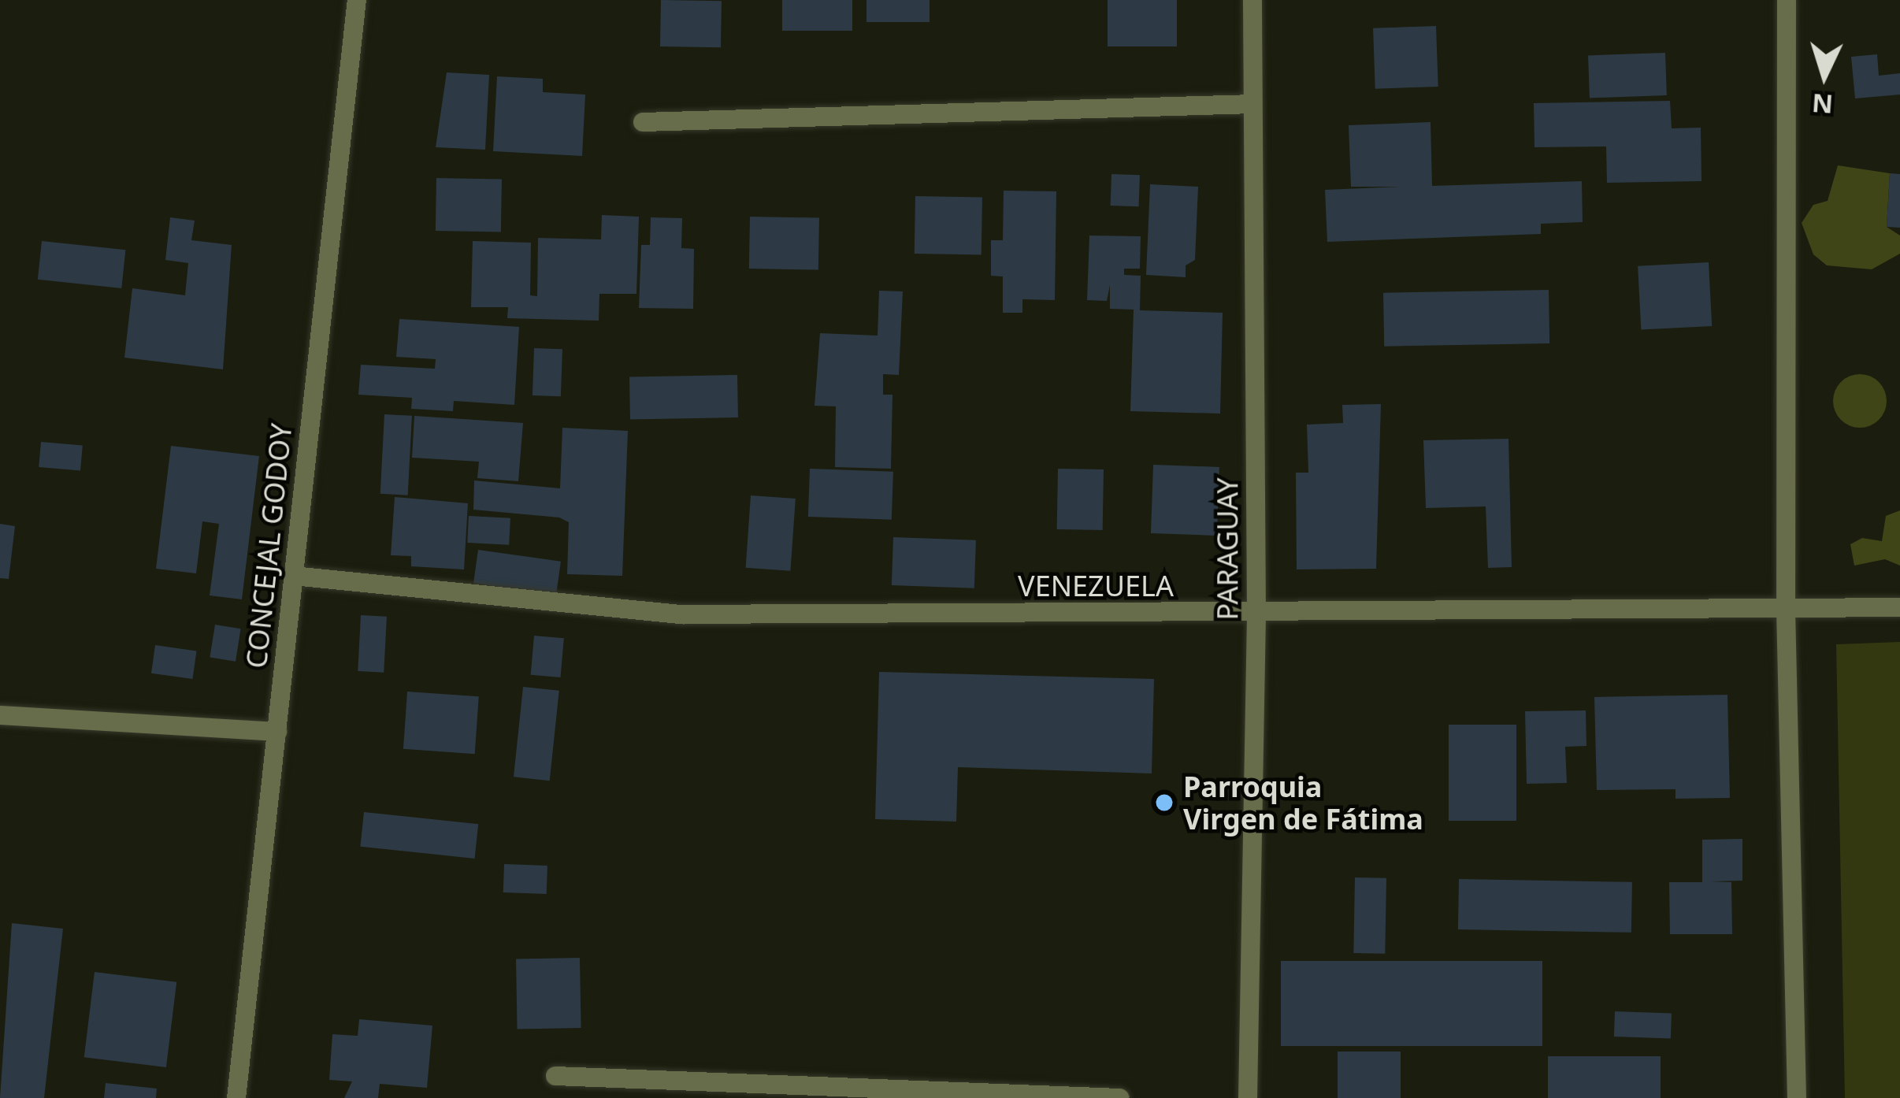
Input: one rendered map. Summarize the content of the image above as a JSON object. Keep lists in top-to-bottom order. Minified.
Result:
{"streets":{"street":["CONCEJAL GODOY","PARAGUAY","VENEZUELA"]},"crossings":[["CONCEJAL GODOY","VENEZUELA"],["PARAGUAY","VENEZUELA"]],"places":["Parroquia Virgen de Fátima"],"north":"bottom"}
